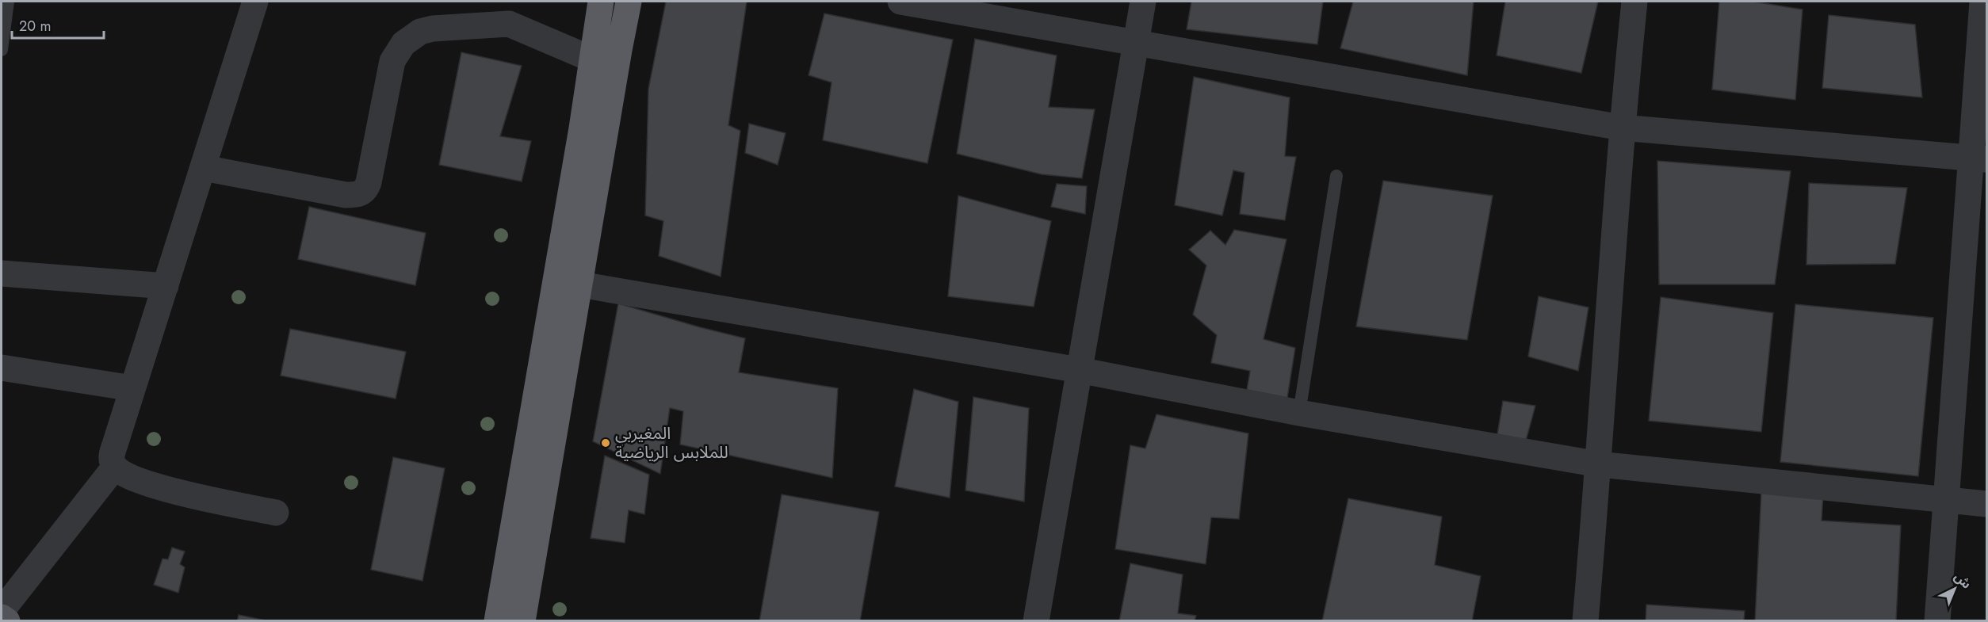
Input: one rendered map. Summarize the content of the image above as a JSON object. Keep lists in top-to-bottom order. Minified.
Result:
{"places":["المغيربي للملابس الرياضية"],"scale_bar":"20 m","north":"top right"}
